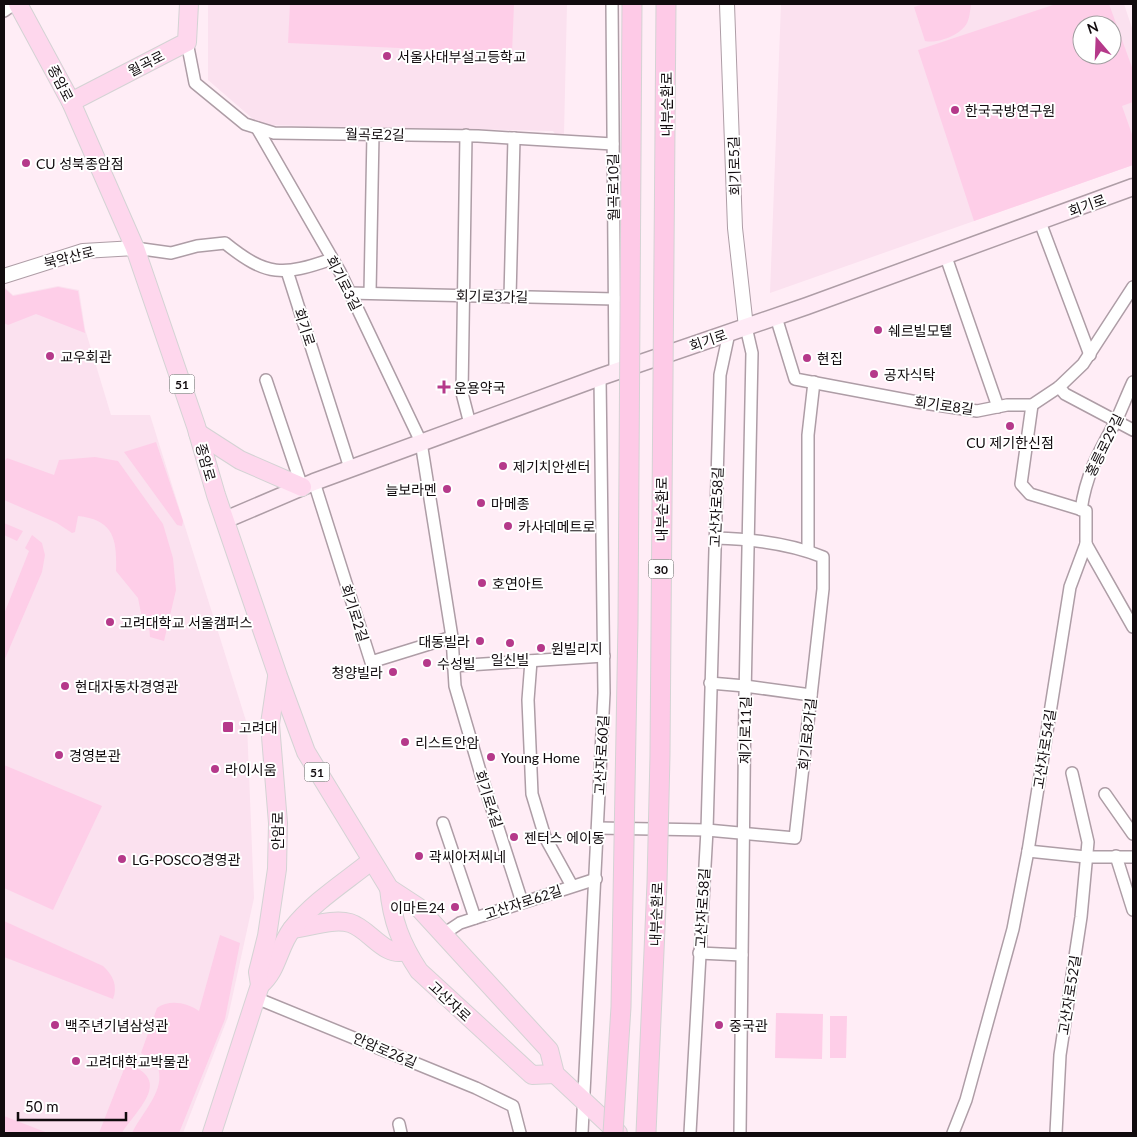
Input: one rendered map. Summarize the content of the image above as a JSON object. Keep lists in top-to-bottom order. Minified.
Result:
{"streets":{"highway":["내부순환로","30"],"main road":["월곡로","종암로","회기로","51","안암로","고산자로"],"street":["월곡로2길","회기로5길","월곡로10길","북악산로","회기로3길","회기로3가길","회기로8길","홍릉로29길","고산자로58길","회기로2길","제기로11길","회기로8가길","고산자로54길","고산자로60길","회기로4길","고산자로62길","고산자로52길","안암로26길"]},"crossings":[["월곡로","종암로"],["월곡로","월곡로2길"],["종암로","회기로"],["종암로","북악산로"],["종암로","안암로"],["종암로","고산자로"],["월곡로2길","월곡로10길"],["월곡로2길","회기로3길"],["회기로5길","회기로"],["회기로5길","제기로11길"],["월곡로10길","회기로"],["월곡로10길","회기로3가길"],["월곡로10길","고산자로60길"],["회기로","회기로3길"],["회기로","회기로8길"],["회기로","고산자로58길"],["회기로","회기로2길"],["회기로","제기로11길"],["회기로","고산자로60길"],["회기로","회기로4길"],["회기로3길","회기로3가길"],["회기로3길","회기로4길"],["홍릉로29길","고산자로54길"],["고산자로58길","회기로8가길"],["회기로2길","회기로4길"],["제기로11길","회기로8가길"],["회기로8가길","고산자로60길"],["고산자로60길","고산자로62길"],["회기로4길","고산자로62길"],["안암로","고산자로"],["안암로","안암로26길"],["고산자로62길","고산자로"]],"places":{"other":["서울사대부설고등학교","한국국방연구원","CU 성북종암점","쉐르빌모텔","교우회관","현집","공자식탁","CU 제기한신점","제기치안센터","늘보라멘","마메종","카사데메트로","호연아트","고려대학교 서울캠퍼스","대동빌라","일신빌","원빌리지","수성빌","청양빌라","현대자동차경영관","리스트안암","경영본관","Young Home","라이시움","젠터스 에이동","곽씨아저씨네","LG-POSCO경영관","이마트24","백주년기념삼성관","중국관","고려대학교박물관"],"health":["운용약국"],"transit":["고려대"]},"scale_bar":"50 m","north":"top"}
